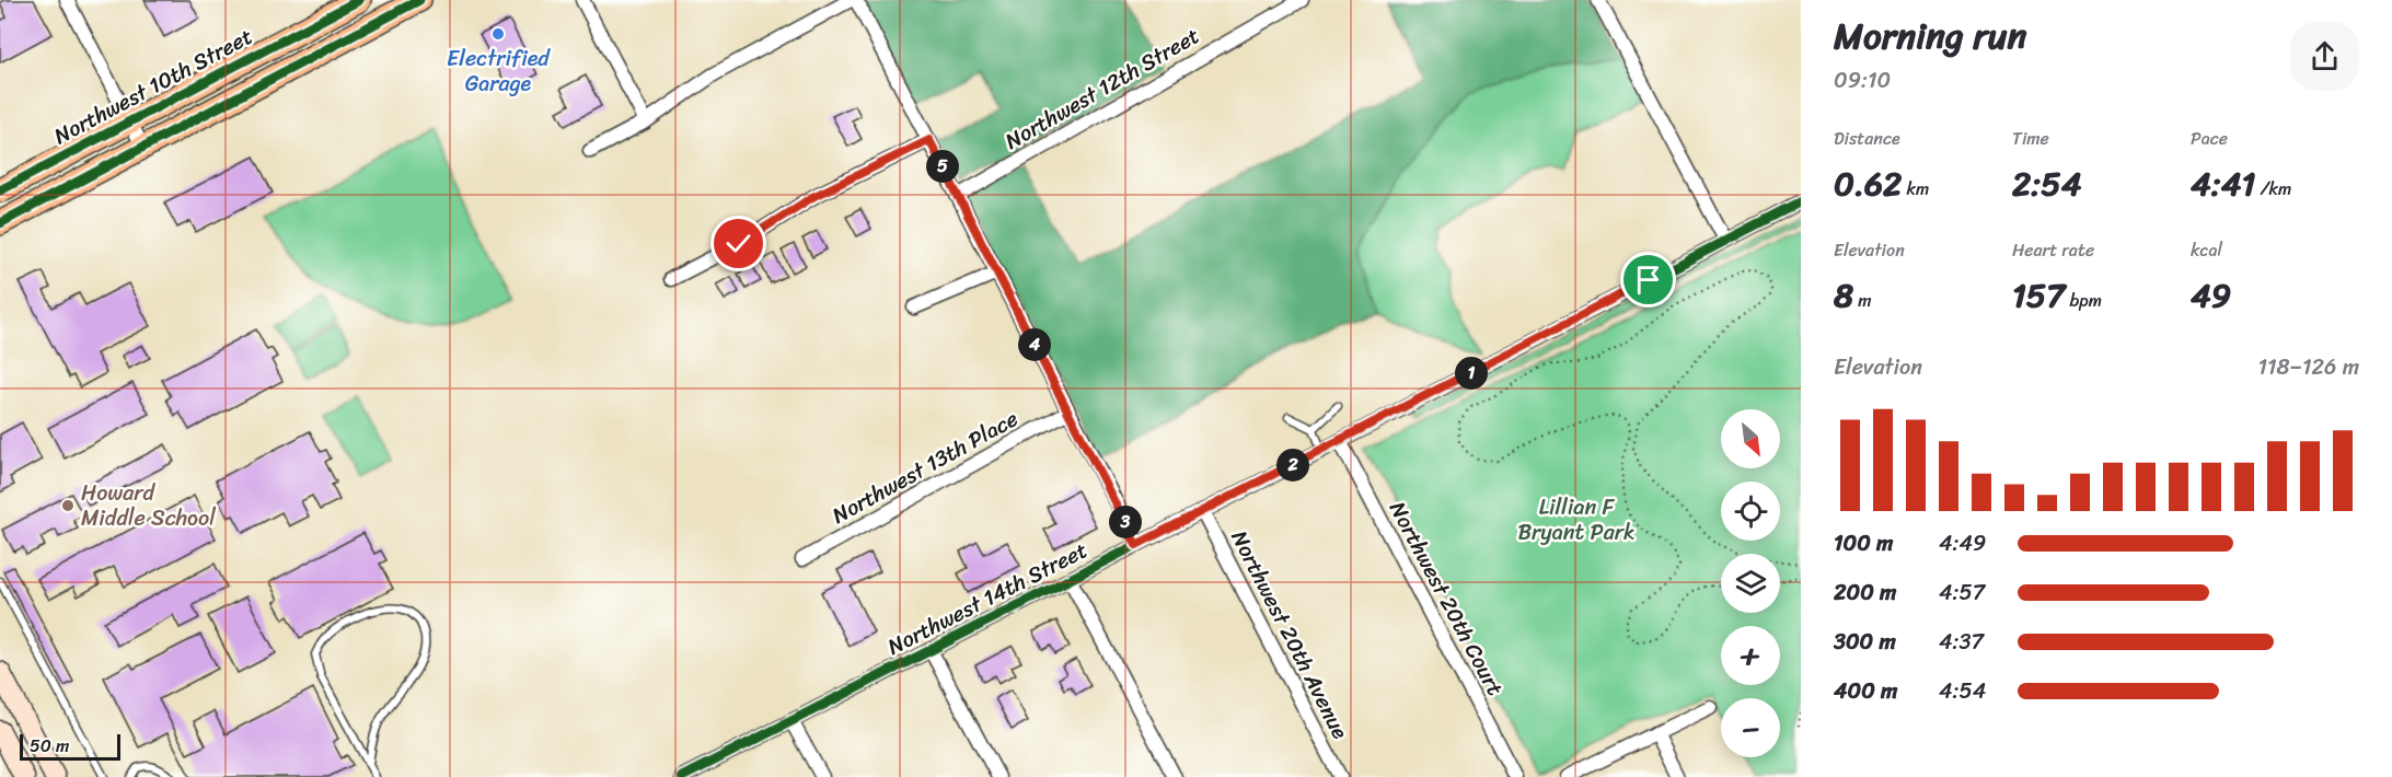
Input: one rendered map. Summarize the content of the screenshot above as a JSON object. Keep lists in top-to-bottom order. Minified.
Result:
{"streets":{"highway":["Northwest 10th Street"],"street":["Northwest 12th Street","Northwest 13th Place","Northwest 14th Street","Northwest 20th Court","Northwest 20th Avenue"]},"crossings":[["Northwest 14th Street","Northwest 20th Court"],["Northwest 14th Street","Northwest 20th Avenue"]],"parks":["Lillian F Bryant Park"],"places":["Electrified Garage","Howard Middle School"],"scale_bar":"50 m","north":"bottom right","page":{"heading":["Morning run","09:10"],"stats":[["Distance","0.62 km"],["Time","2:54"],["Pace","4:41 /km"],["Elevation","8 m"],["Heart rate","157 bpm"],["kcal","49"]],"pins":["5","4","1","2","3"],"chart":["Elevation","118–126 m"],"map_buttons":["+","−"],"list":[{"name":"100 m","note":"4:49"},{"name":"200 m","note":"4:57"},{"name":"300 m","note":"4:37"},{"name":"400 m","note":"4:54"}],"scale":"50 m"}}
